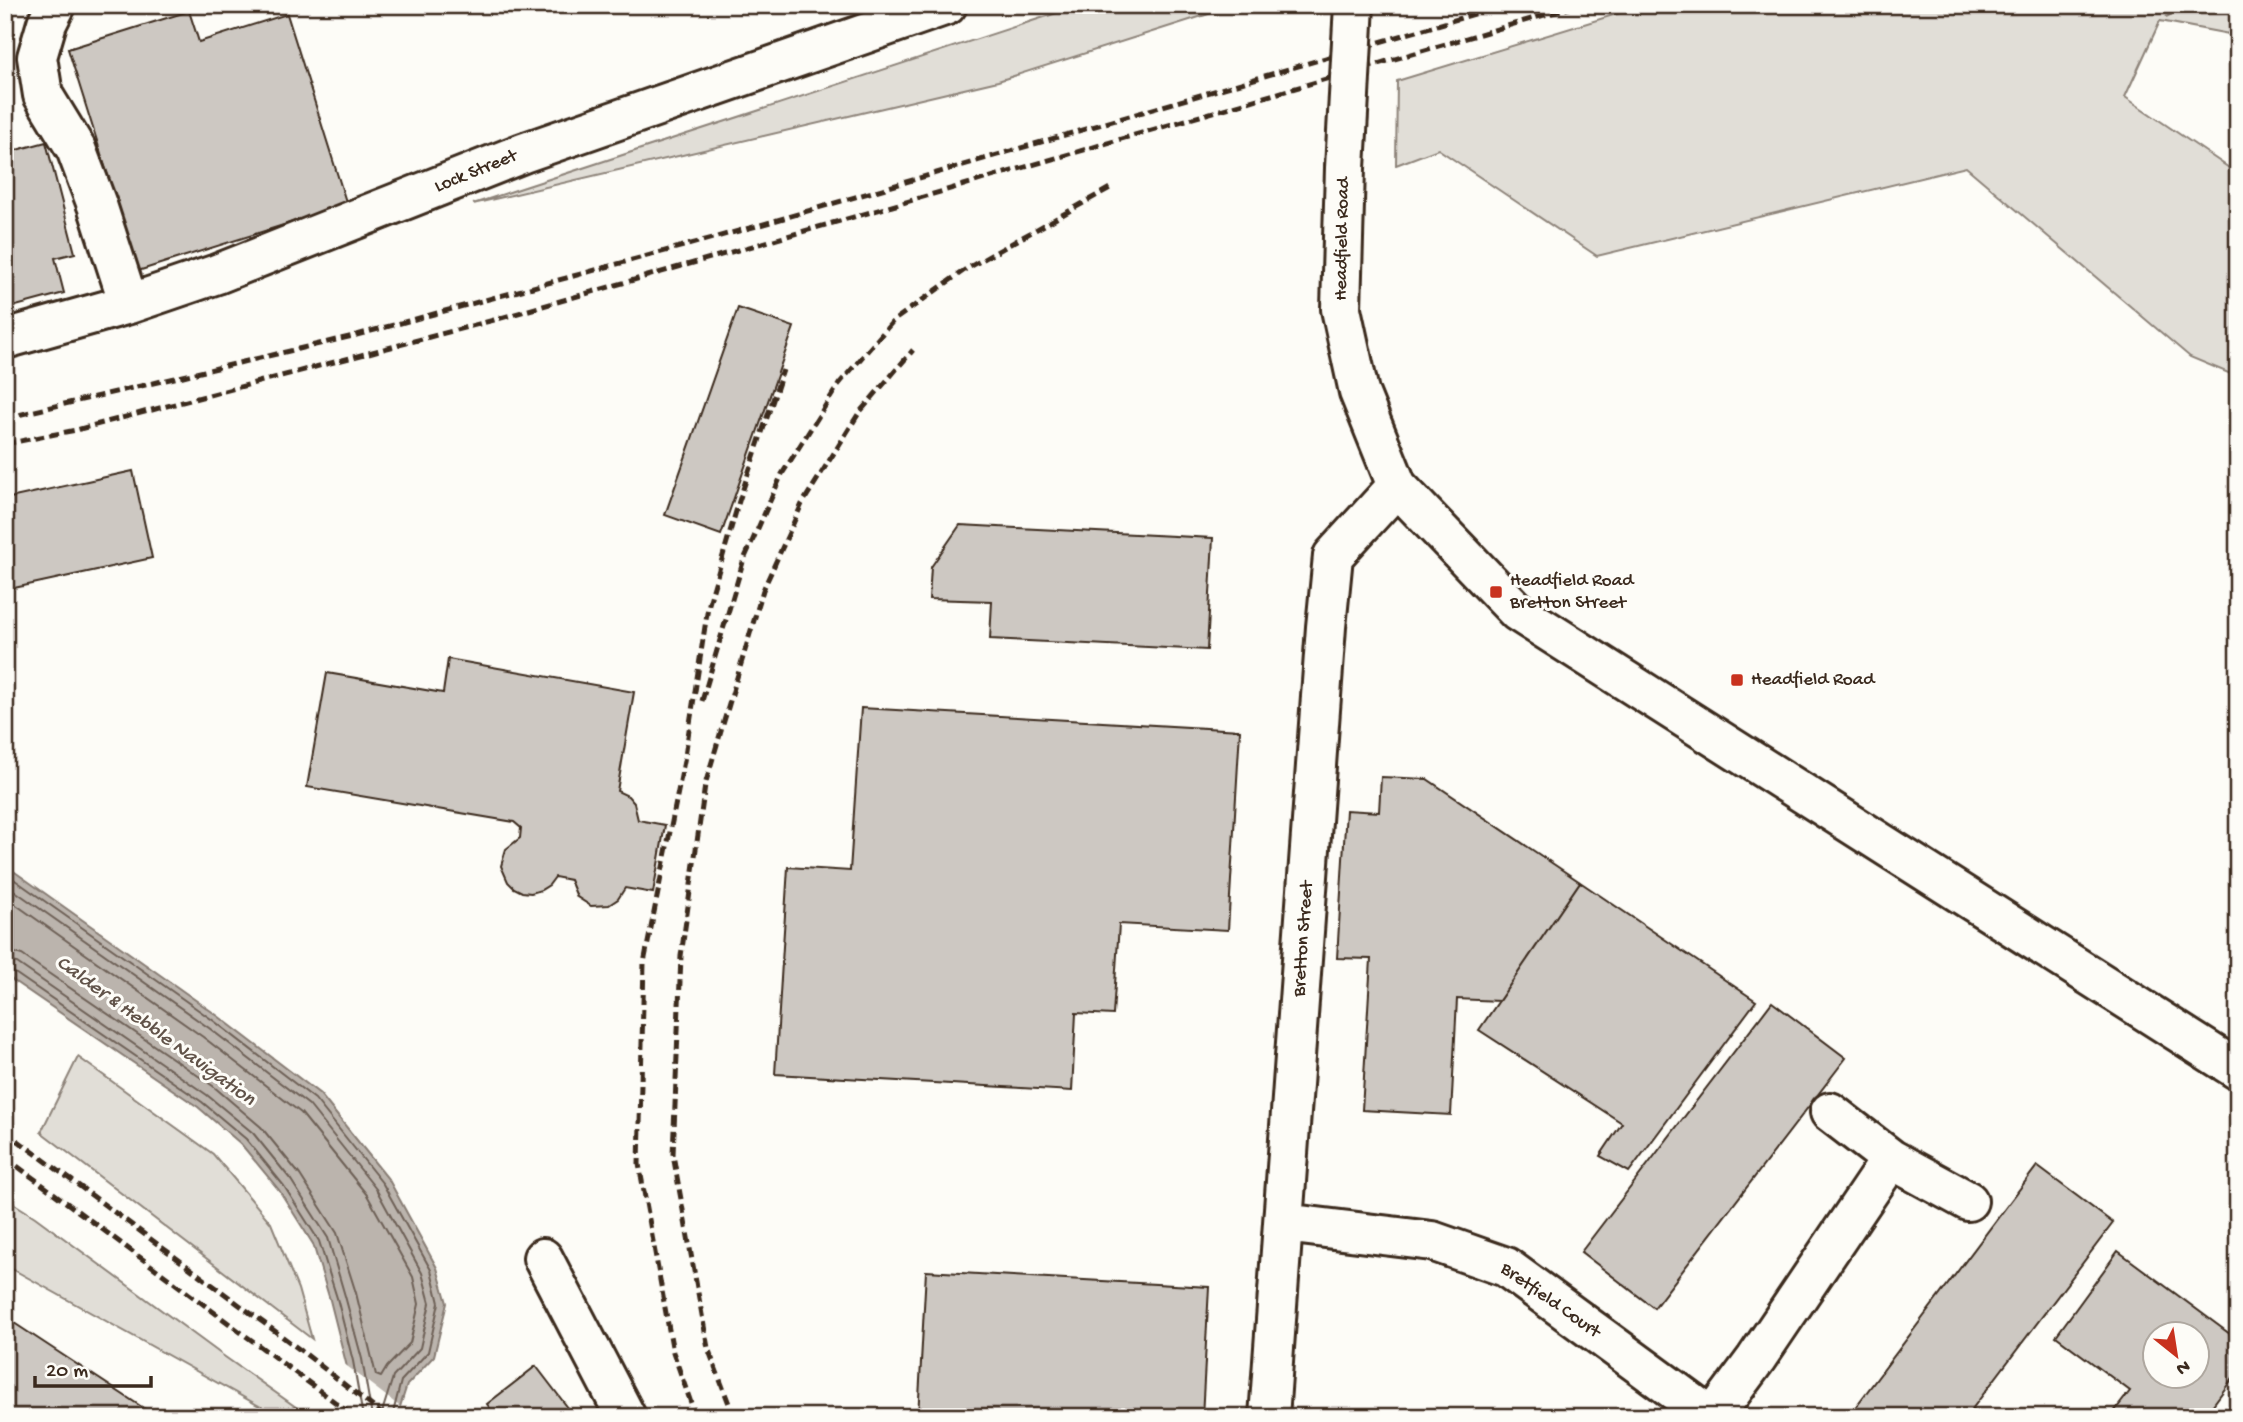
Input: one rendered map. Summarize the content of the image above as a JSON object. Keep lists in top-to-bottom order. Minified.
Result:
{"streets":{"street":["Lock Street","Headfield Road","Bretton Street","Bretfield Court"]},"crossings":[["Headfield Road","Bretton Street"],["Bretton Street","Bretfield Court"]],"water":["Calder & Hebble Navigation"],"places":{"transit":["Headfield Road Bretton Street","Headfield Road"]},"scale_bar":"20 m","north":"bottom right"}
